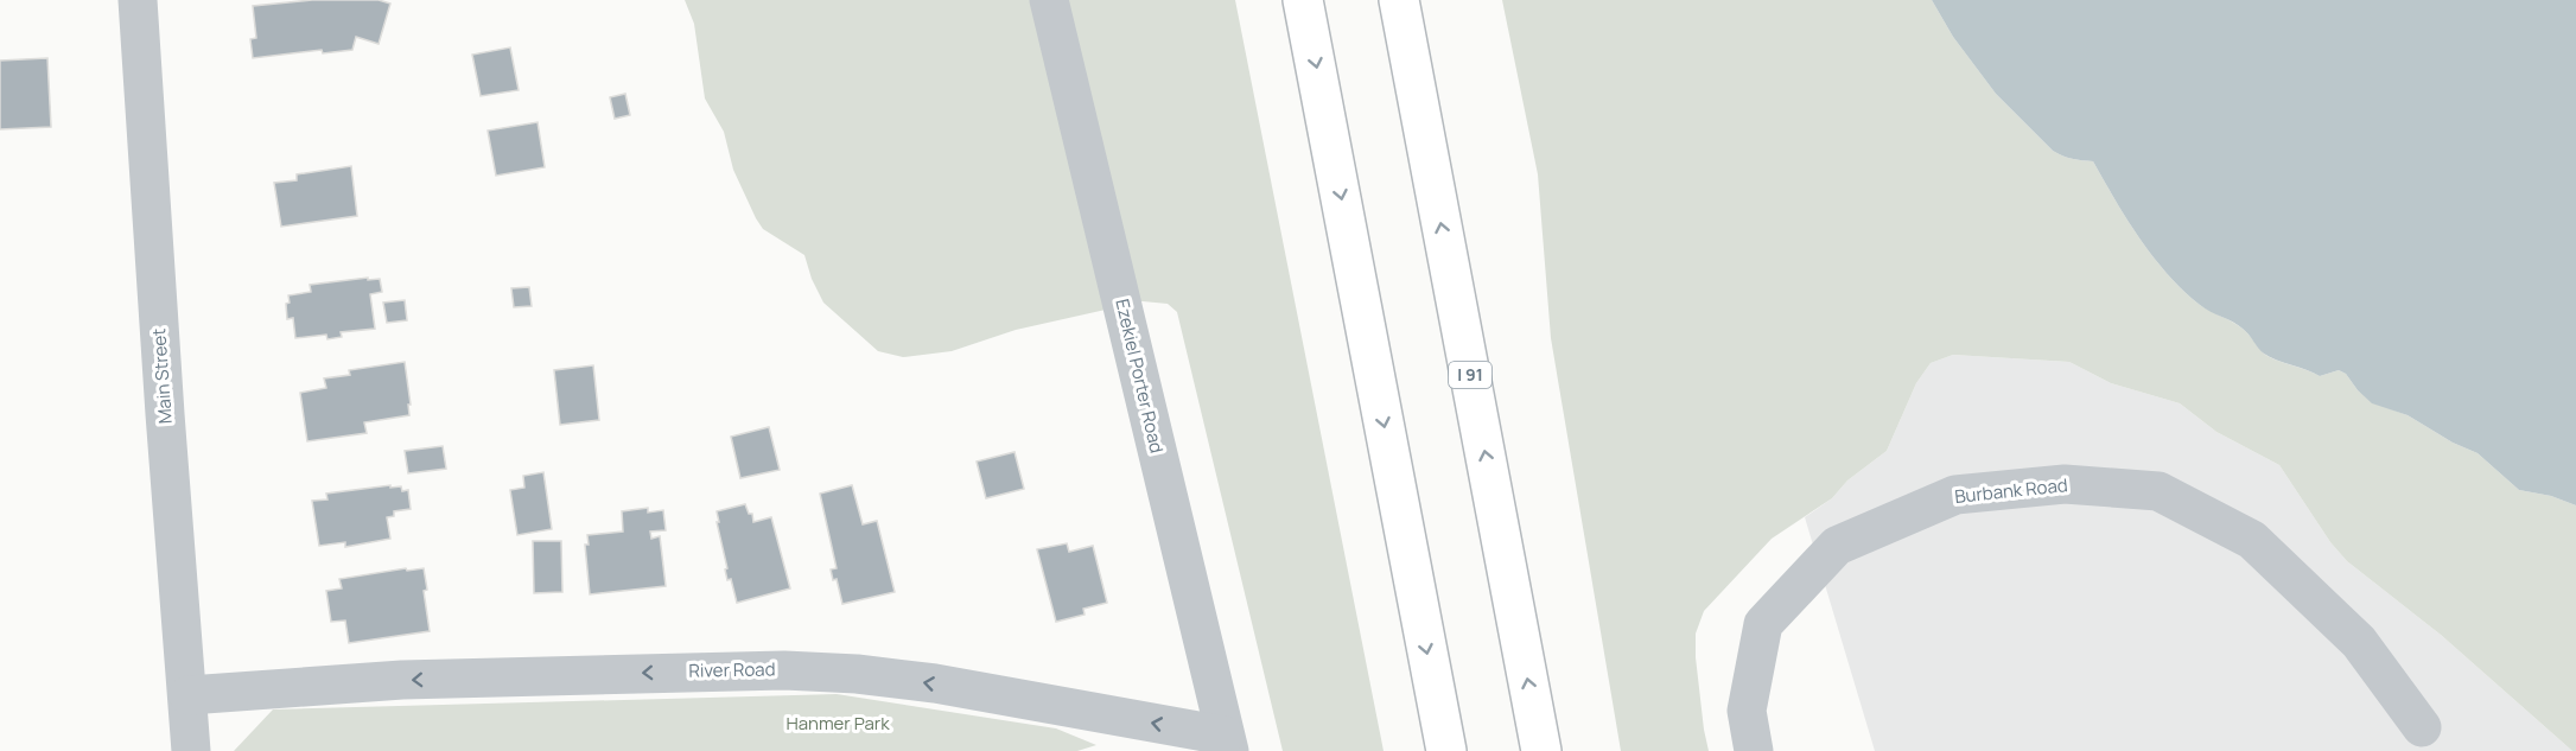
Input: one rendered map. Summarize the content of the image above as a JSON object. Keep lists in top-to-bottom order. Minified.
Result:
{"streets":{"highway":["I 91"],"street":["Main Street","Ezekiel Porter Road","Burbank Road","River Road"]},"crossings":[["Main Street","River Road"],["Ezekiel Porter Road","River Road"]],"one_way":["River Road"],"parks":["Hanmer Park"]}
